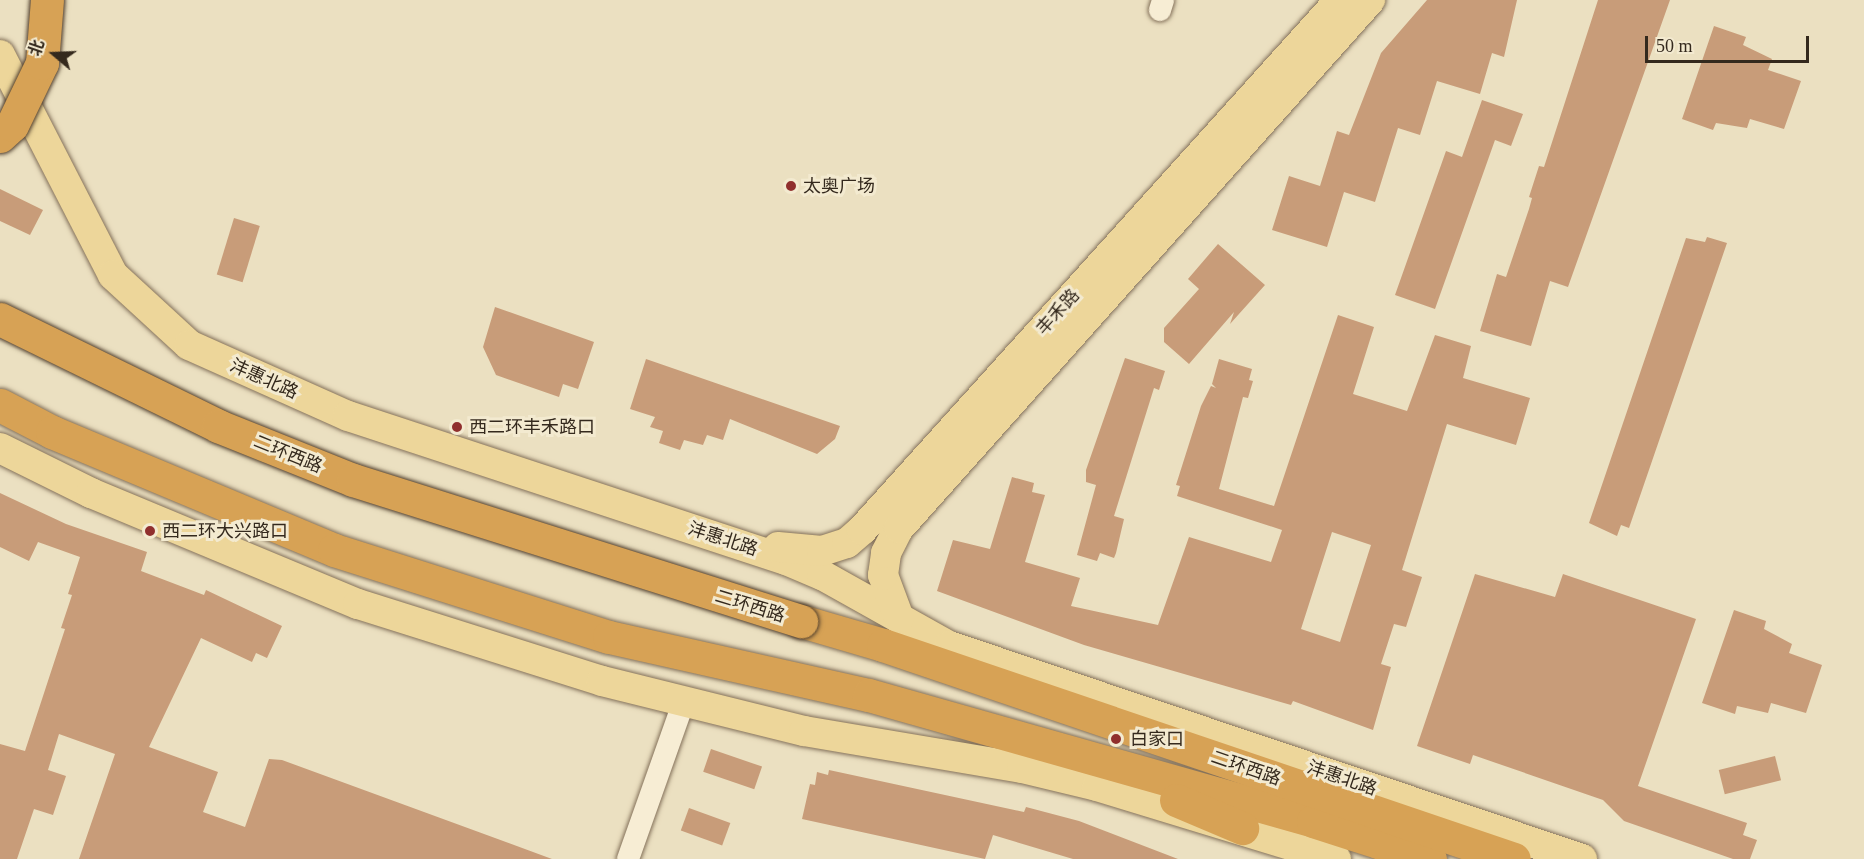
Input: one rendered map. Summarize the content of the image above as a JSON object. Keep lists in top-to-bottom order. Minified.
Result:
{"streets":{"highway":["二环西路"],"main road":["丰禾路","沣惠北路"]},"crossings":[["丰禾路","沣惠北路"],["丰禾路","二环西路"],["沣惠北路","二环西路"]],"places":["太奥广场","西二环丰禾路口","西二环大兴路口","白家口"],"scale_bar":"50 m","north":"left"}
